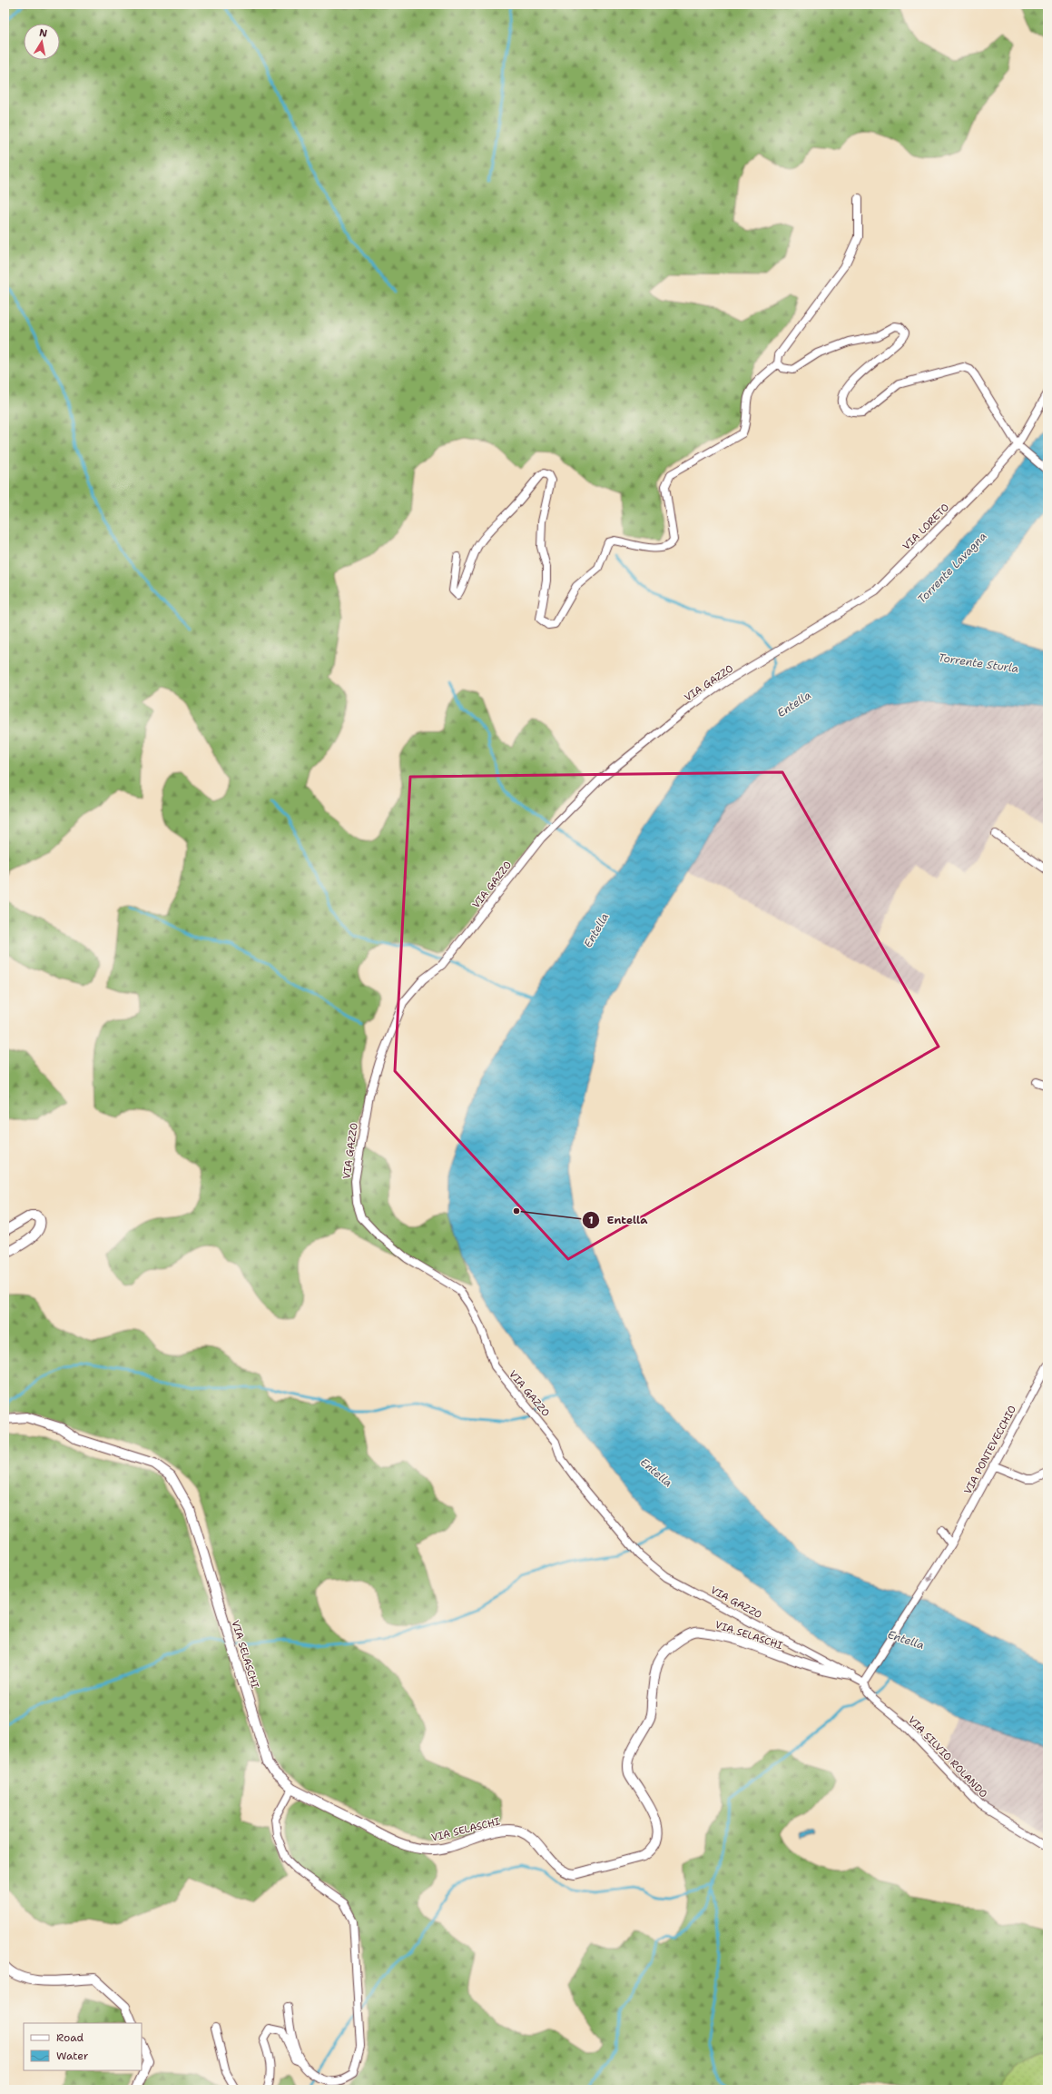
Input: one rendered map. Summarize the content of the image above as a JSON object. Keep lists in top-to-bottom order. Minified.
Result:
{"streets":{"street":["VIA LORETO","VIA GAZZO","VIA PONTEVECCHIO","VIA SELASCHI","VIA SILVIO ROLANDO"]},"crossings":[["VIA LORETO","VIA GAZZO"],["VIA GAZZO","VIA PONTEVECCHIO"],["VIA GAZZO","VIA SELASCHI"],["VIA GAZZO","VIA SILVIO ROLANDO"],["VIA PONTEVECCHIO","VIA SILVIO ROLANDO"]],"one_way":["VIA PONTEVECCHIO"],"water":["Torrente Lavagna","Torrente Sturla","Entella"],"places":["Entella"],"legend":["Road","Water"],"north":"top"}
